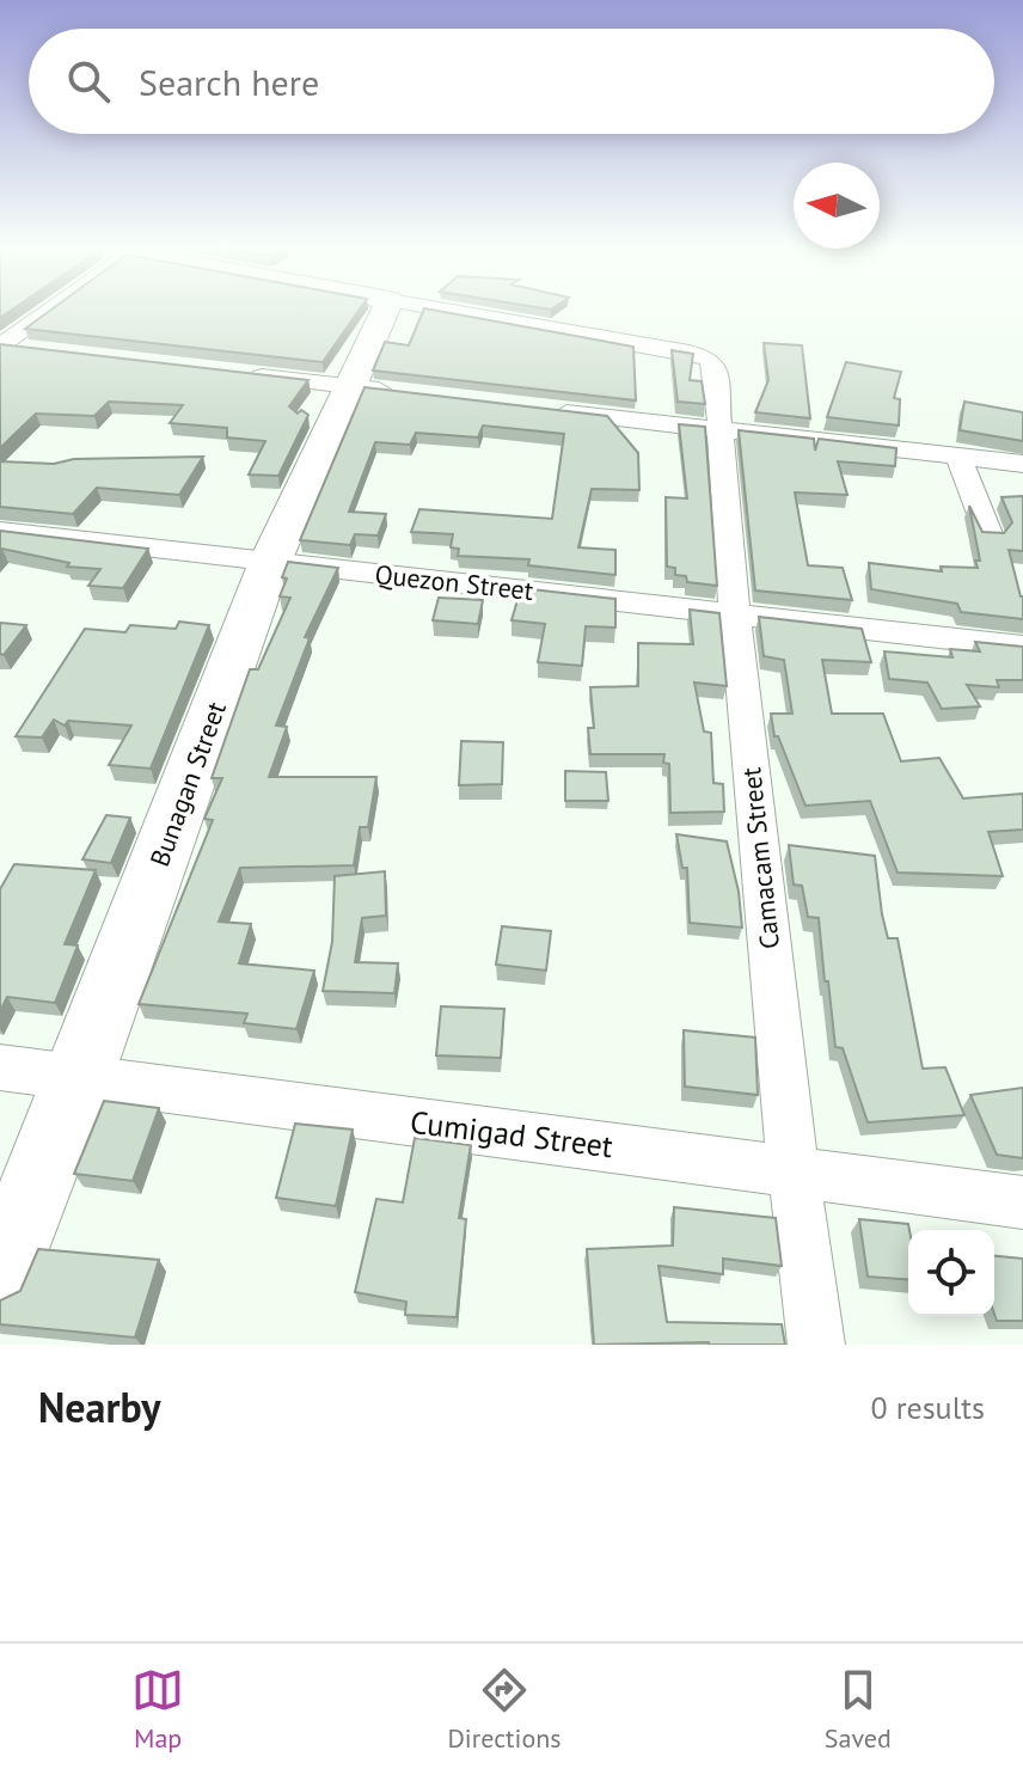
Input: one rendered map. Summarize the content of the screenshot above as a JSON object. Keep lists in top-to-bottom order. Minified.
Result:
{"streets":{"main road":["Bunagan Street"],"street":["Quezon Street","Camacam Street","Cumigad Street"]},"crossings":[["Quezon Street","Bunagan Street"],["Quezon Street","Camacam Street"],["Bunagan Street","Cumigad Street"],["Camacam Street","Cumigad Street"]],"north":"left","page":{"search":"Search here","heading":["Nearby","0 results"],"nav":["Map","Directions","Saved"]}}
